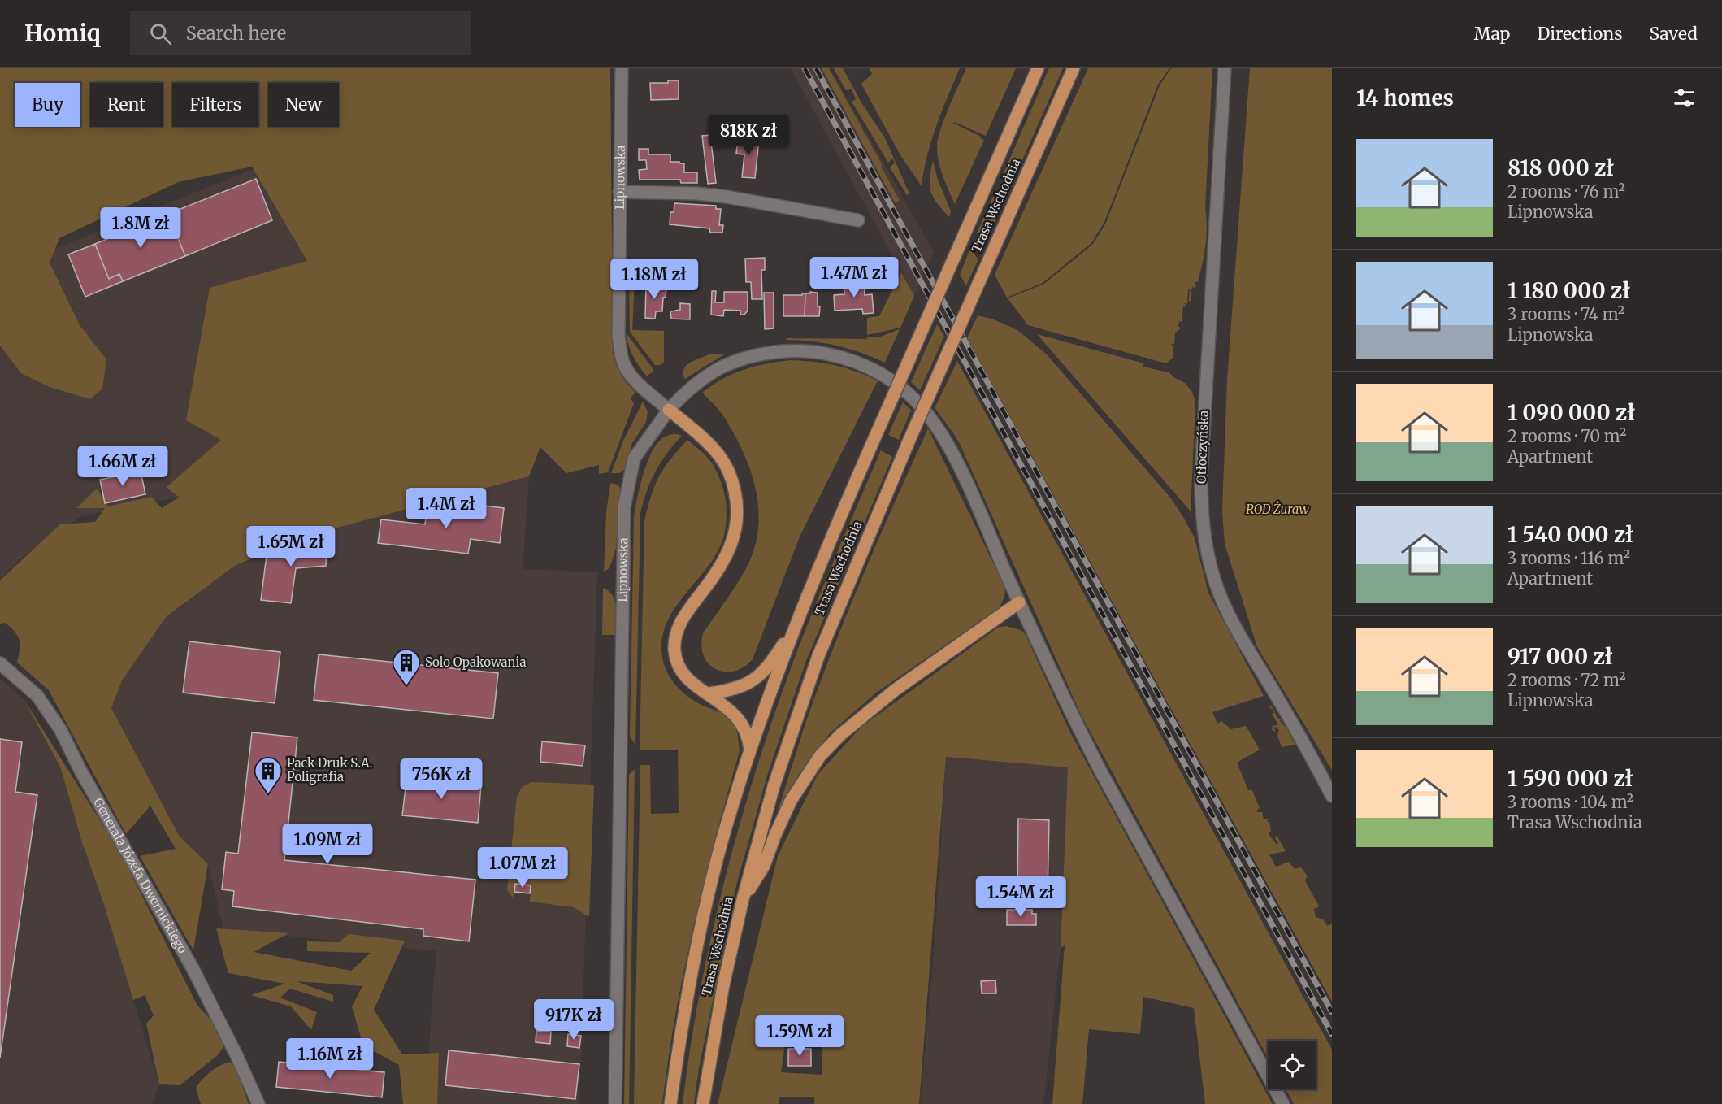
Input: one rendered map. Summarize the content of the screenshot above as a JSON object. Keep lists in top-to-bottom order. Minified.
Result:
{"streets":{"main road":["Trasa Wschodnia"],"street":["Lipnowska","Otłoczyńska","Generała Józefa Dwernickiego"]},"parks":["ROD Żuraw"],"places":{"building":["Solo Opakowania","Pack Druk S.A. Poligrafia"]},"page":{"header":"Homiq","search":"Search here","nav":["Map","Directions","Saved"],"heading":"14 homes","chip":["Buy","Rent","Filters","New"],"price":["818K zł","1.8M zł","1.47M zł","1.18M zł","1.66M zł","1.4M zł","1.65M zł","756K zł","1.09M zł","1.07M zł","1.54M zł","917K zł","1.59M zł","1.16M zł"],"list":[{"name":"818 000 zł","note":"2 rooms · 76 m² · Lipnowska"},{"name":"1 180 000 zł","note":"3 rooms · 74 m² · Lipnowska"},{"name":"1 090 000 zł","note":"2 rooms · 70 m² · Apartment"},{"name":"1 540 000 zł","note":"3 rooms · 116 m² · Apartment"},{"name":"917 000 zł","note":"2 rooms · 72 m² · Lipnowska"},{"name":"1 590 000 zł","note":"3 rooms · 104 m² · Trasa Wschodnia"}]}}
